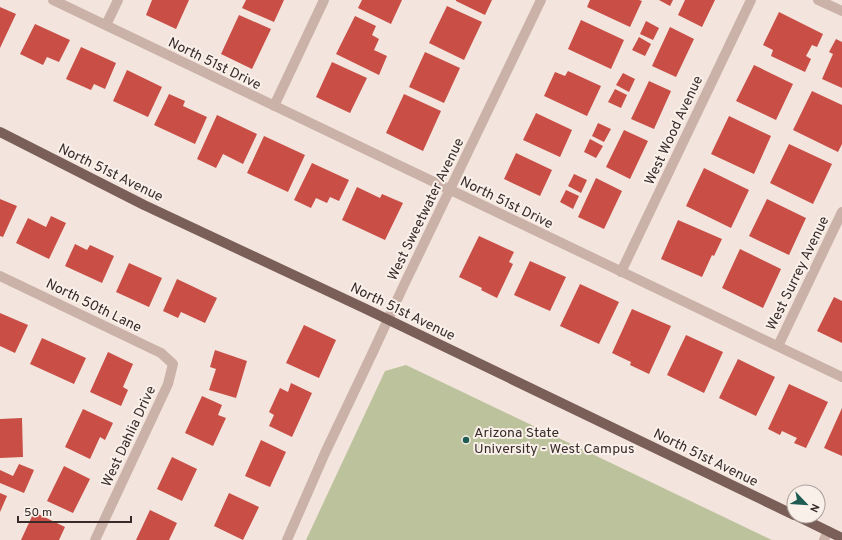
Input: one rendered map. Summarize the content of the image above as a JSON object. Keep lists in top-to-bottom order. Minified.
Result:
{"streets":{"main road":["North 51st Avenue"],"street":["North 51st Drive","West Wood Avenue","West Sweetwater Avenue","West Surrey Avenue","North 50th Lane","West Dahlia Drive"]},"crossings":[["North 51st Drive","West Wood Avenue"],["North 51st Drive","West Sweetwater Avenue"],["North 51st Drive","West Surrey Avenue"],["North 51st Avenue","West Sweetwater Avenue"],["North 50th Lane","West Dahlia Drive"]],"places":["Arizona State University - West Campus"],"scale_bar":"50 m","north":"bottom right"}
